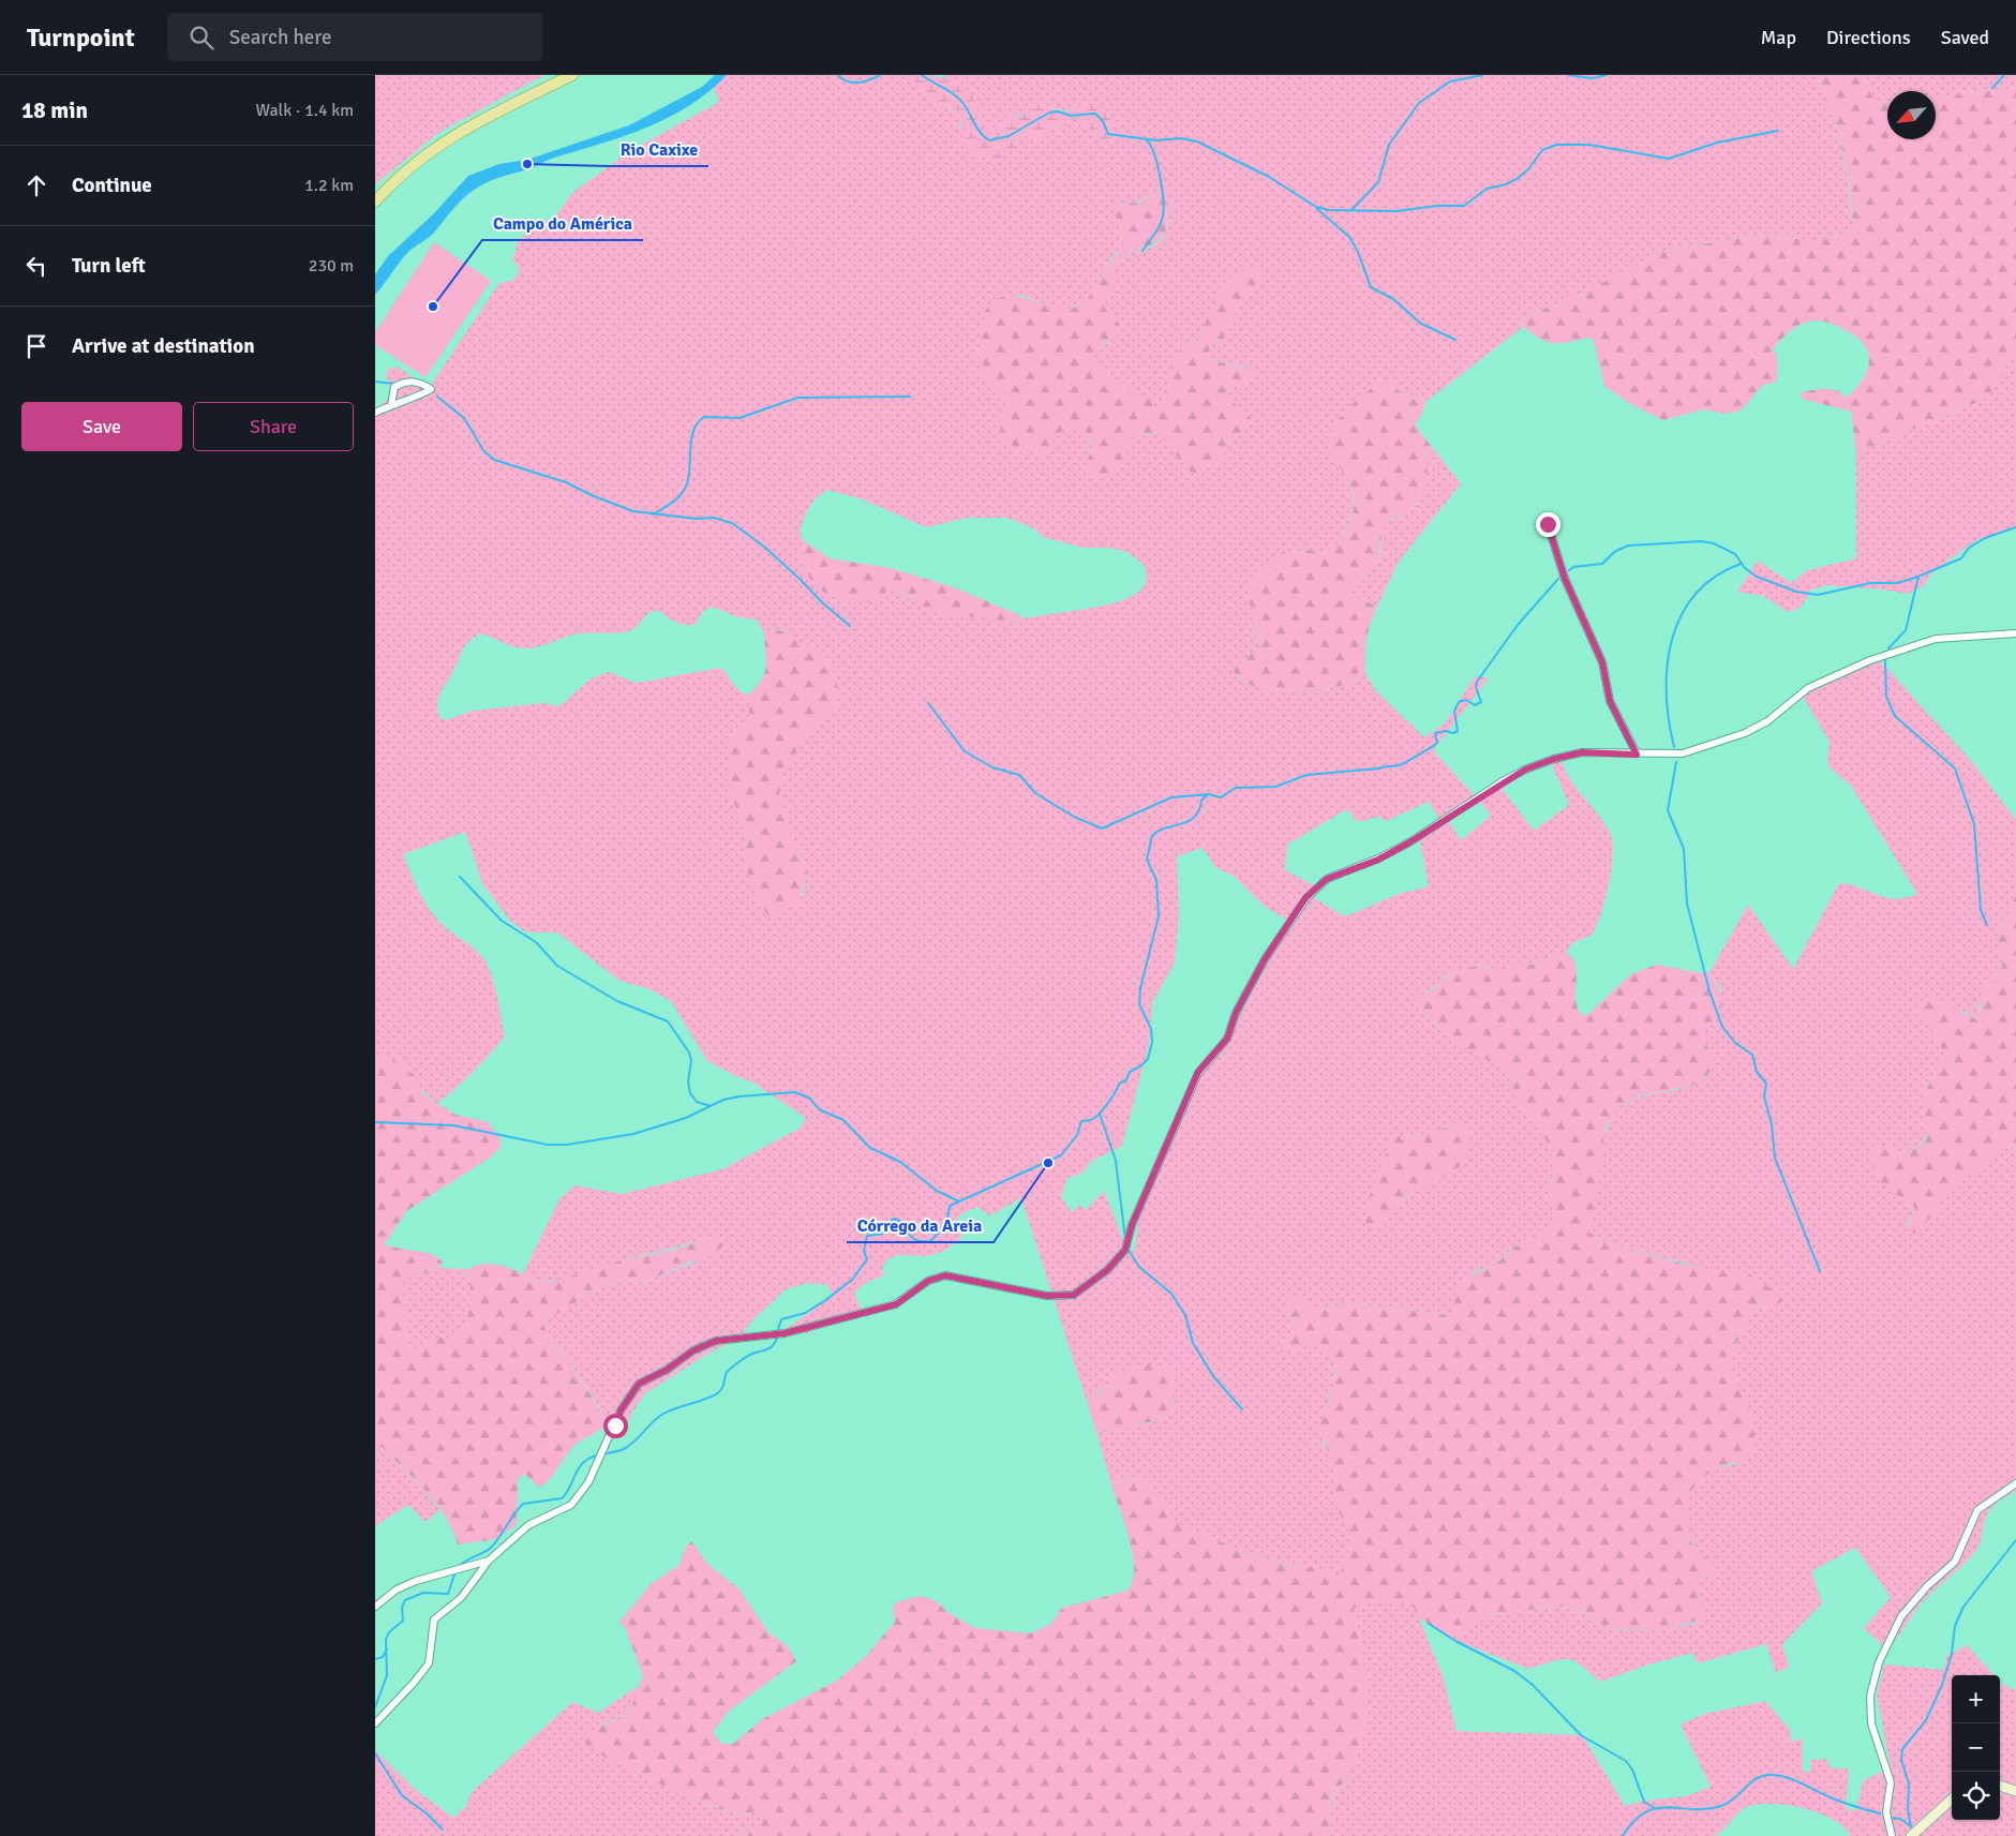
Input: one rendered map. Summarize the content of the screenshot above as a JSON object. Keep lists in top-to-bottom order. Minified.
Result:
{"places":["Rio Caxixe","Campo do América","Córrego da Areia"],"north":"bottom left","page":{"header":"Turnpoint","search":"Search here","nav":["Map","Directions","Saved"],"heading":["18 min","Walk · 1.4 km"],"list":[["Continue","1.2 km"],["Turn left","230 m"],"Arrive at destination"],"buttons":["Save","Share"],"map_buttons":["+","−"]}}
